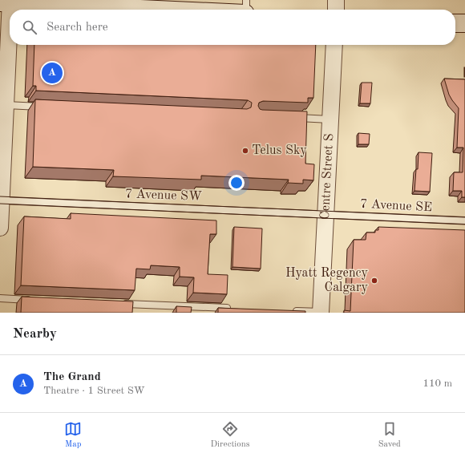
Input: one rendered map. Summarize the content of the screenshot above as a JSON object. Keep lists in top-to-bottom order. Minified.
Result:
{"streets":{"street":["Centre Street S"],"lane":["7 Avenue SW","7 Avenue SE"]},"crossings":[["Centre Street S","7 Avenue SW"],["Centre Street S","7 Avenue SE"],["7 Avenue SW","7 Avenue SE"]],"places":["Telus Sky","Hyatt Regency Calgary"],"page":{"search":"Search here","pins":"A","heading":"Nearby","list":[{"mark":"A","name":"The Grand","note":"Theatre · 1 Street SW","value":"110 m"}],"nav":["Map","Directions","Saved"]}}
